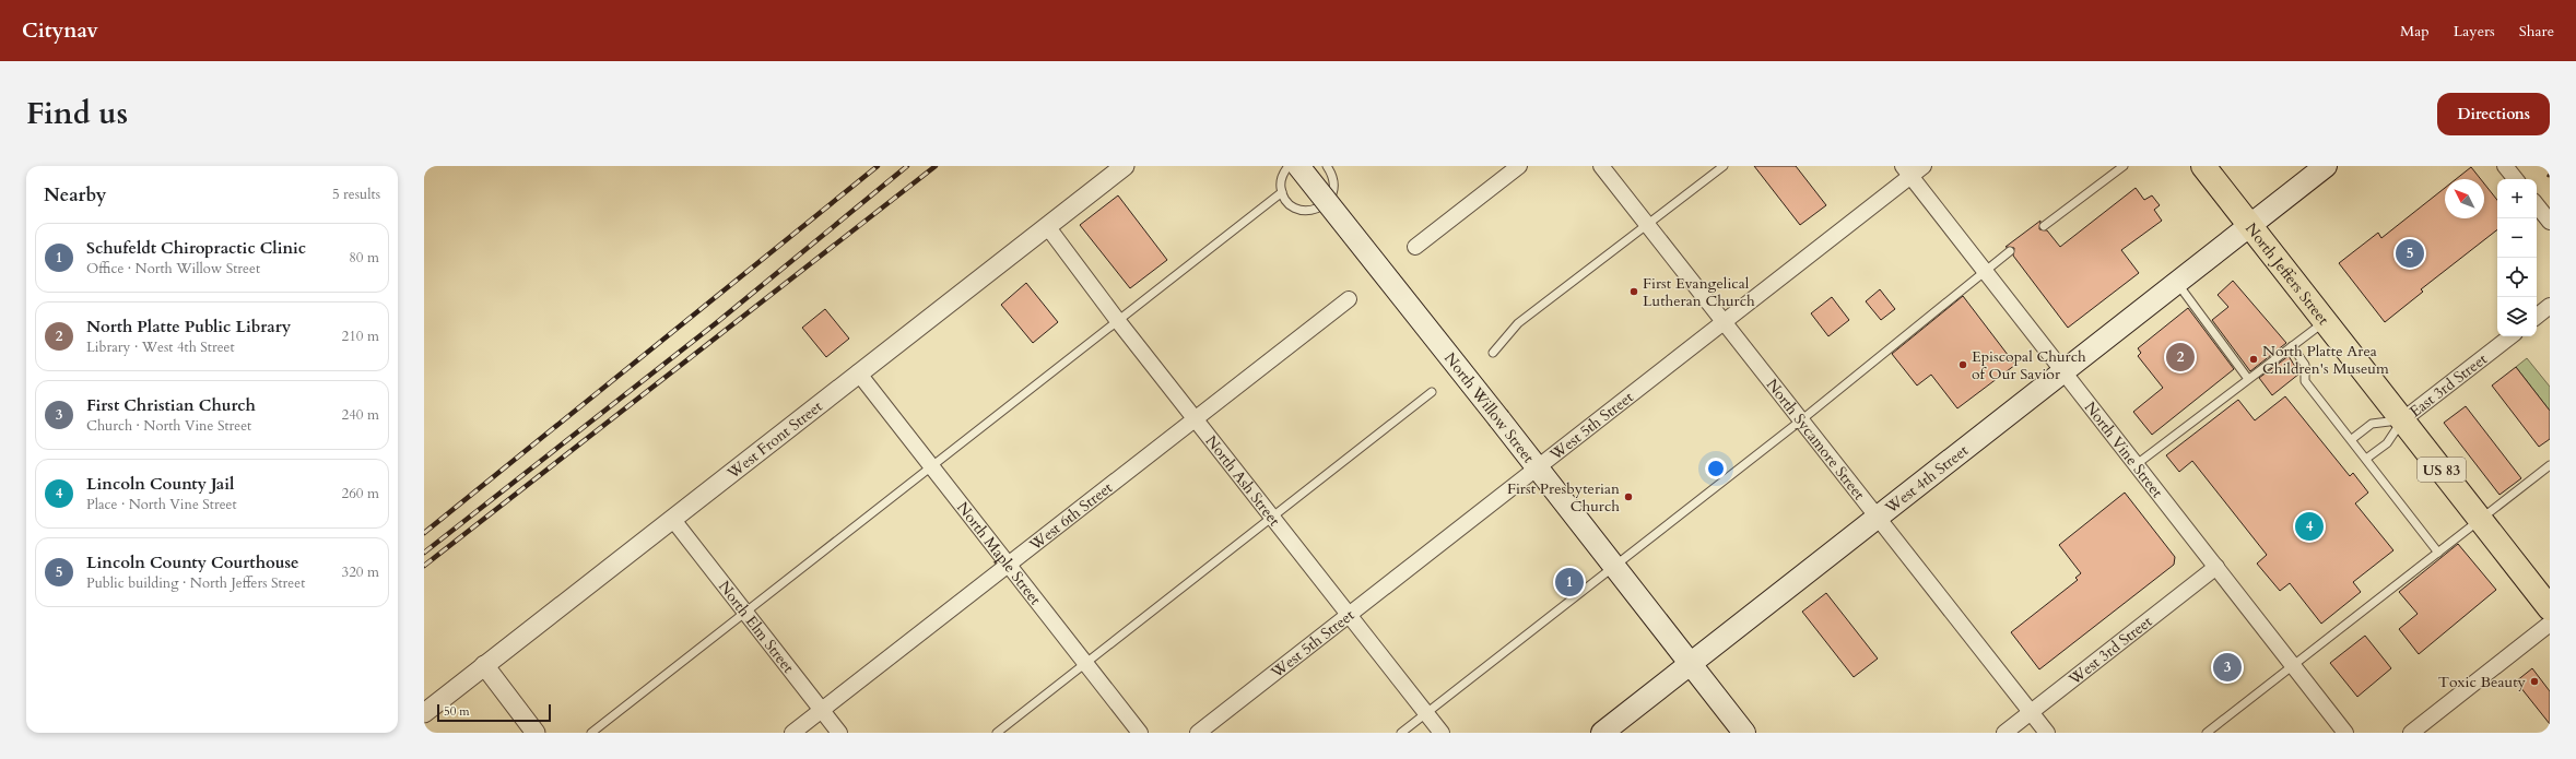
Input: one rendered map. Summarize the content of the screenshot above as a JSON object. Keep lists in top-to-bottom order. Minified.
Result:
{"streets":{"highway":["North Jeffers Street","US 83"],"main road":["North Willow Street","West 4th Street"],"street":["East 3rd Street","West 5th Street","West Front Street","North Sycamore Street","North Vine Street","North Ash Street","West 6th Street","North Maple Street","North Elm Street","West 3rd Street"]},"crossings":[["North Jeffers Street","East 3rd Street"],["North Jeffers Street","West 4th Street"],["North Willow Street","West 5th Street"],["North Willow Street","West 4th Street"],["West 5th Street","North Sycamore Street"],["West 5th Street","North Vine Street"],["West 5th Street","North Ash Street"],["West Front Street","North Ash Street"],["West Front Street","North Maple Street"],["West Front Street","North Elm Street"],["North Sycamore Street","West 4th Street"],["North Sycamore Street","West 3rd Street"],["North Vine Street","West 4th Street"],["North Vine Street","West 3rd Street"],["North Ash Street","West 6th Street"],["West 6th Street","North Maple Street"],["West 6th Street","North Elm Street"]],"places":["First Evangelical Lutheran Church","North Platte Area Children's Museum","Episcopal Church of Our Savior","First Presbyterian Church","Toxic Beauty"],"scale_bar":"50 m","north":"top left","page":{"header":"Citynav","nav":["Map","Layers","Share"],"title":"Find us","buttons":"Directions","heading":["Nearby","5 results"],"map_buttons":["+","−"],"list":[{"mark":"1","name":"Schufeldt Chiropractic Clinic","note":"Office · North Willow Street","value":"80 m"},{"mark":"2","name":"North Platte Public Library","note":"Library · West 4th Street","value":"210 m"},{"mark":"3","name":"First Christian Church","note":"Church · North Vine Street","value":"240 m"},{"mark":"4","name":"Lincoln County Jail","note":"Place · North Vine Street","value":"260 m"},{"mark":"5","name":"Lincoln County Courthouse","note":"Public building · North Jeffers Street","value":"320 m"}],"pins":["5","2","4","1","3"],"scale":"50 m"}}
